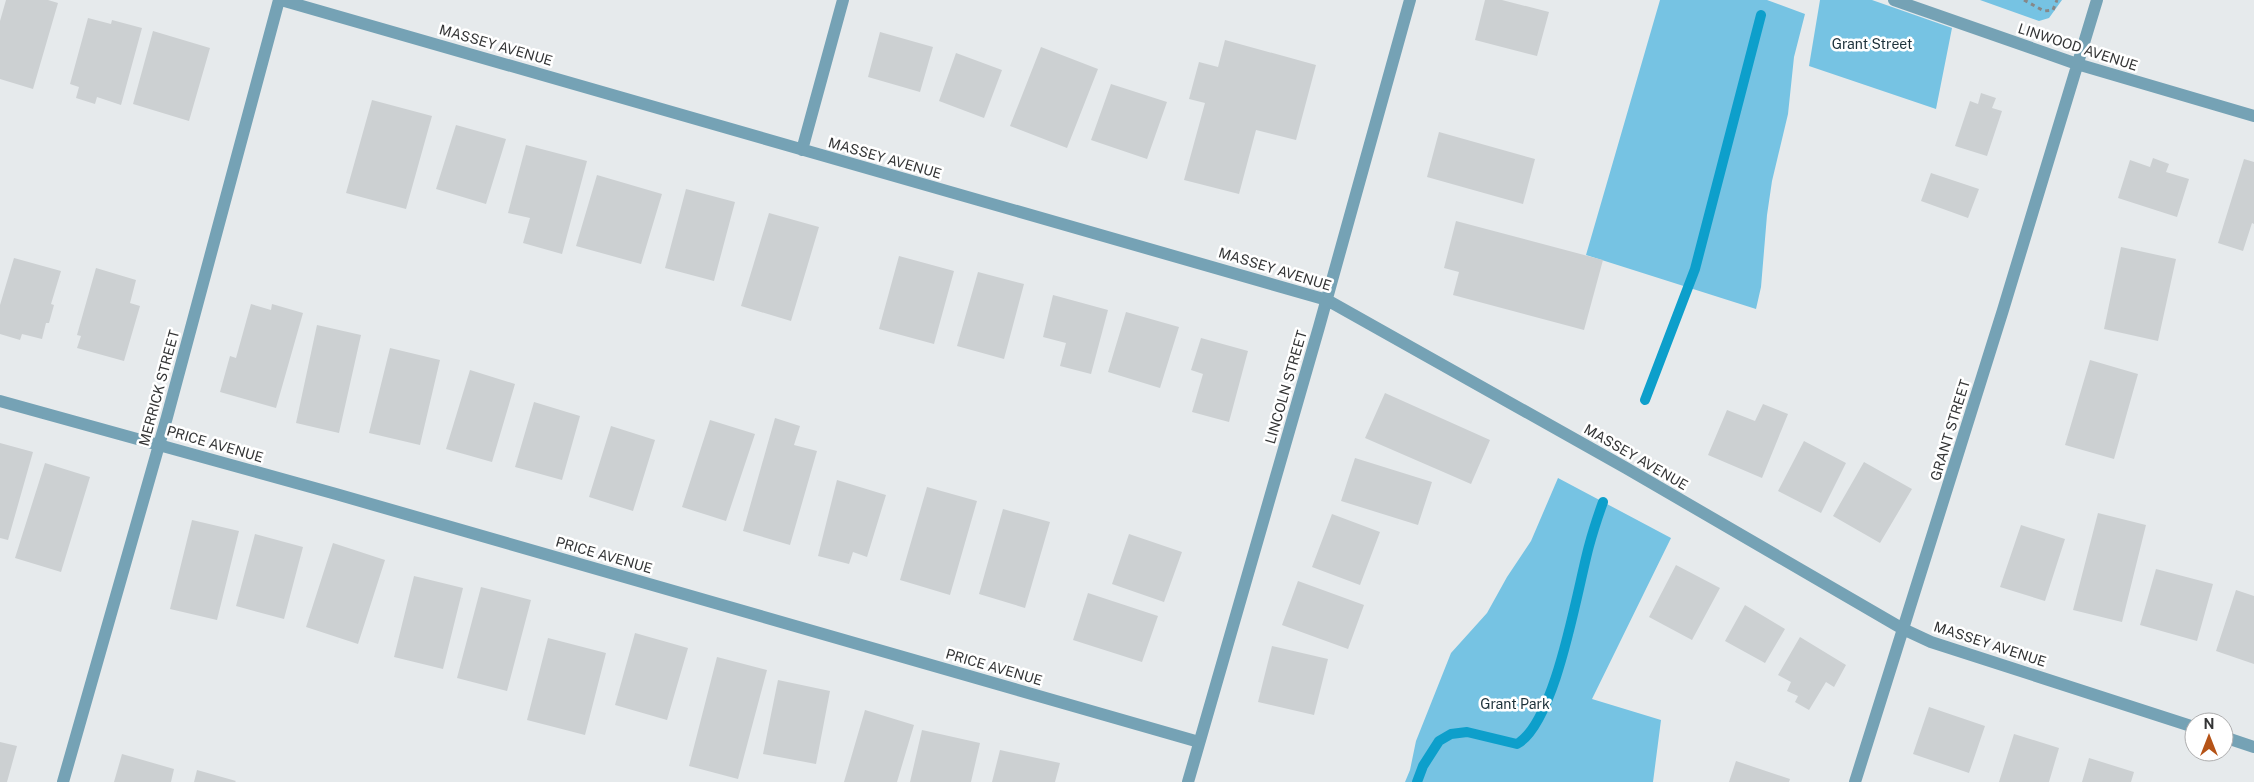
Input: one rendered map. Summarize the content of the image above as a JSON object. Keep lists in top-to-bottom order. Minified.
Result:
{"streets":{"street":["MASSEY AVENUE","LINWOOD AVENUE","LINCOLN STREET","MERRICK STREET","GRANT STREET","PRICE AVENUE"]},"crossings":[["MASSEY AVENUE","LINCOLN STREET"],["MASSEY AVENUE","MERRICK STREET"],["MASSEY AVENUE","GRANT STREET"],["LINWOOD AVENUE","GRANT STREET"],["LINCOLN STREET","PRICE AVENUE"],["MERRICK STREET","PRICE AVENUE"]],"parks":["Grant Street","Grant Park"],"north":"top"}
